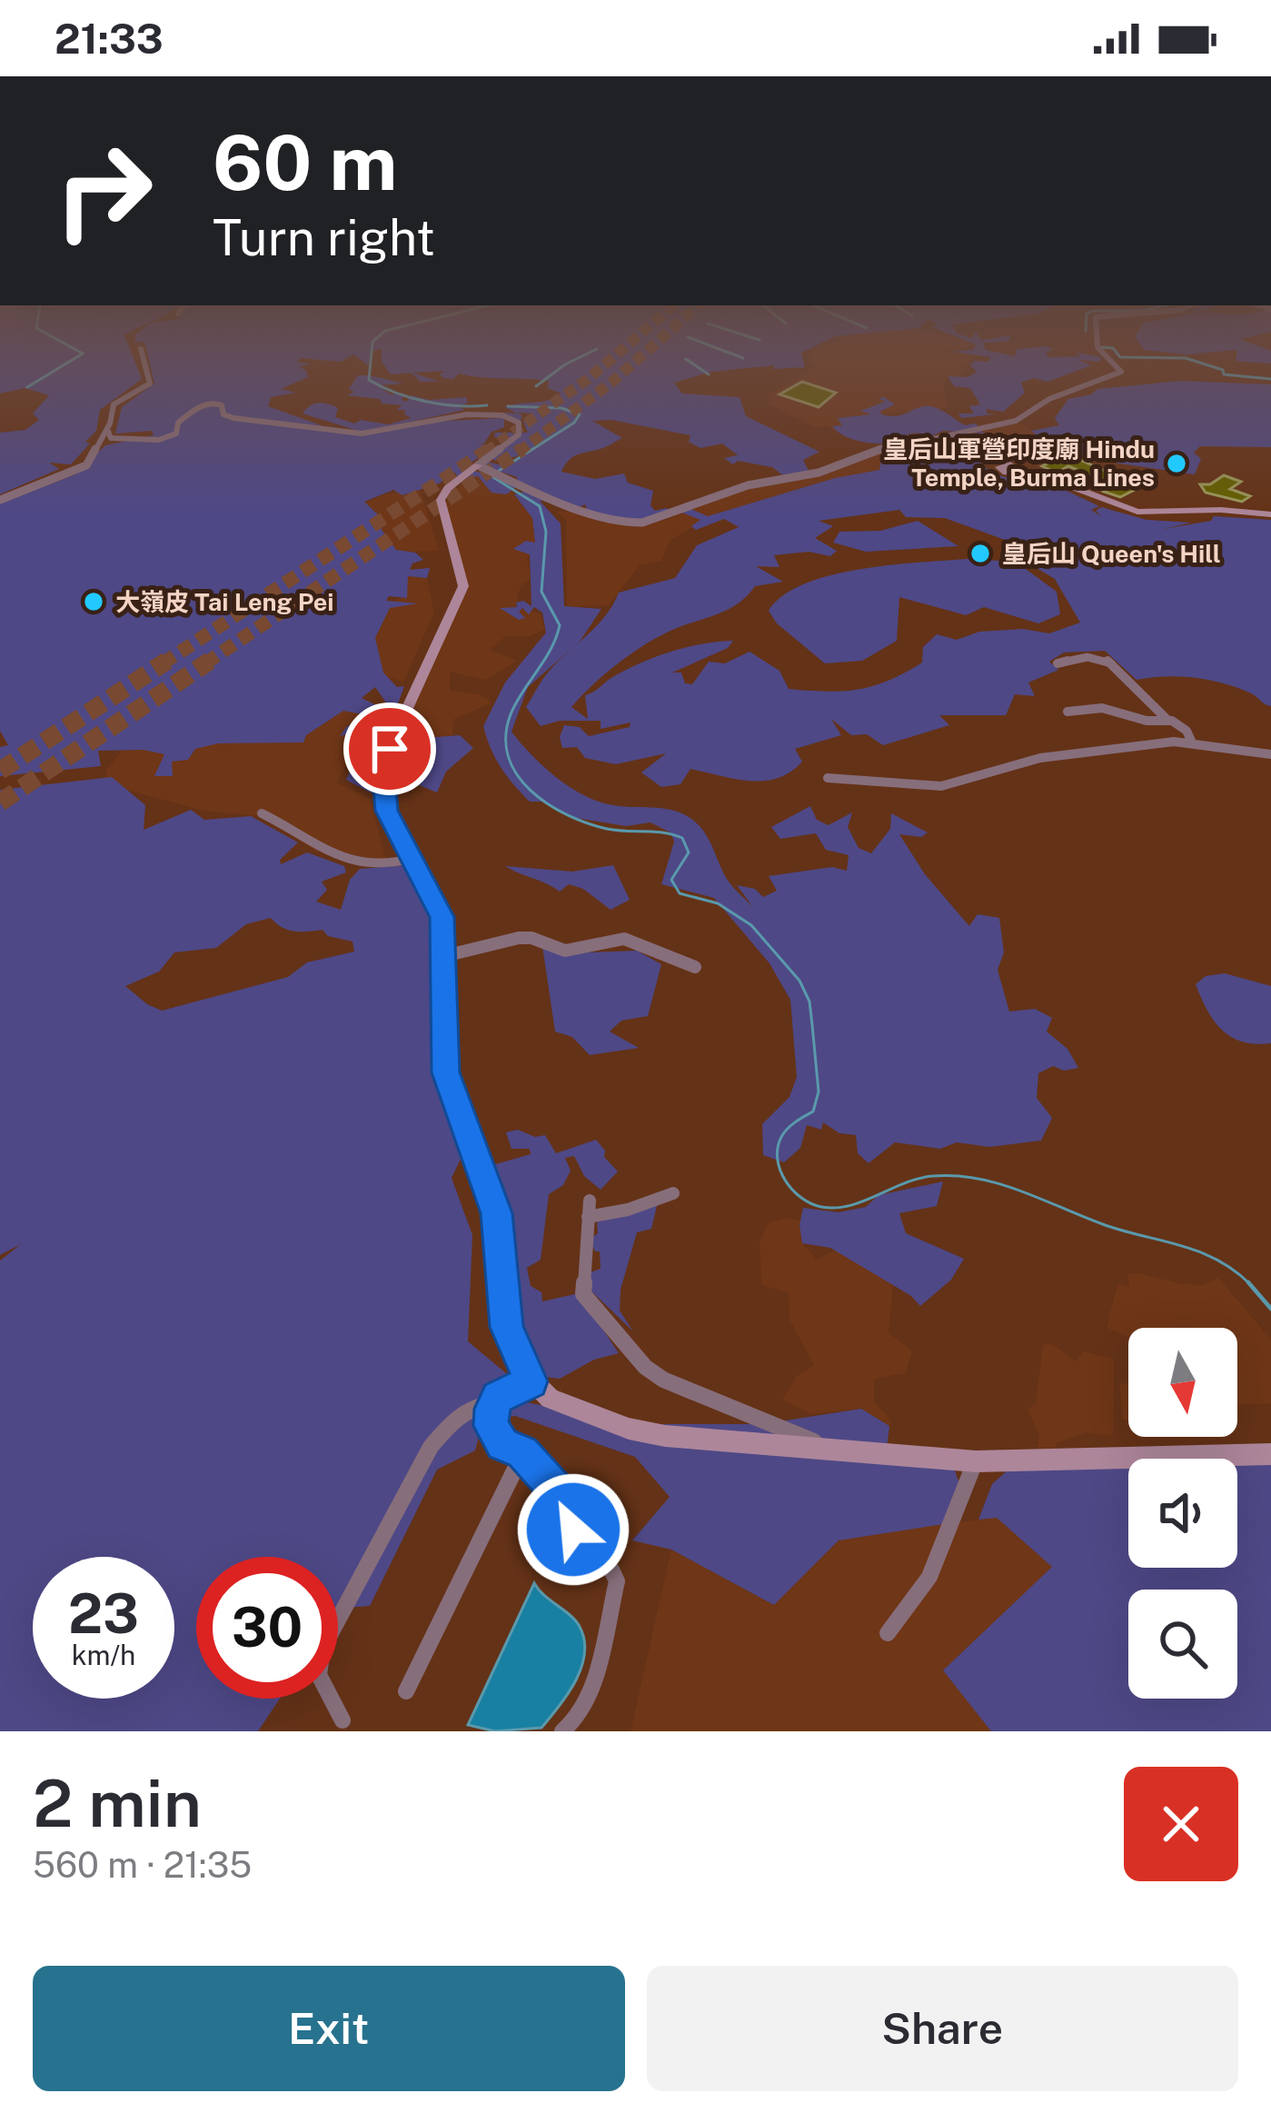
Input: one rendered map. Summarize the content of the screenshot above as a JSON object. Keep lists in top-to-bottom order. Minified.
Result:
{"places":["皇后山軍營印度廟 Hindu Temple, Burma Lines","皇后山 Queen's Hill","大嶺皮 Tai Leng Pei"],"north":"bottom","page":{"status":"21:33","turn":["60 m","Turn right"],"speed":"23 km/h","limit":"30","heading":["2 min","560 m · 21:35"],"buttons":["Exit","Share"]}}
